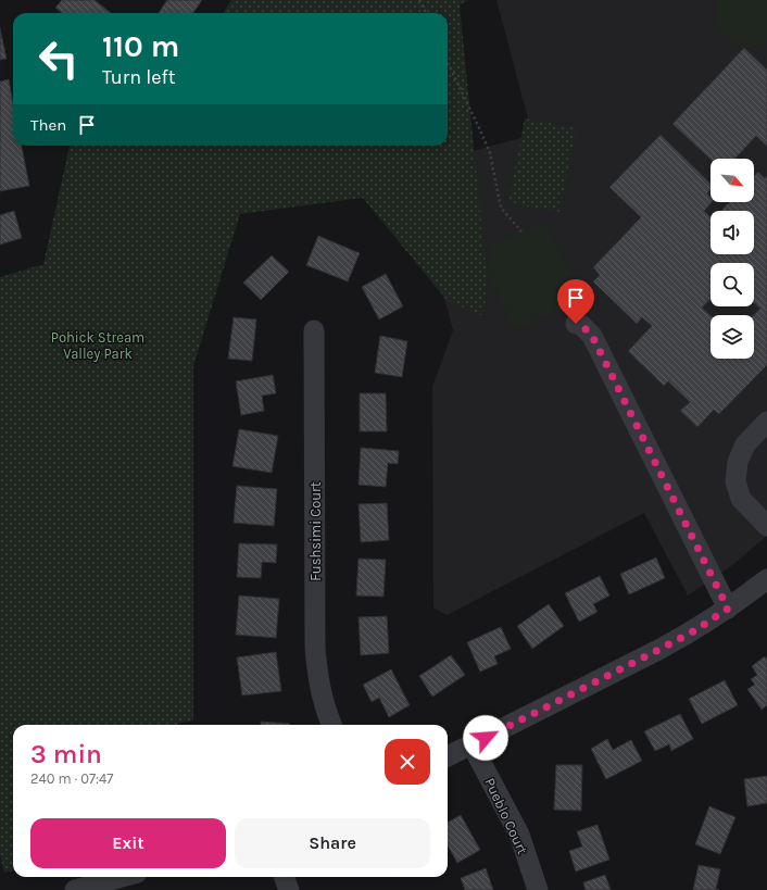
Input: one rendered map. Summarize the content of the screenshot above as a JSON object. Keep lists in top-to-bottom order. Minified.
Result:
{"streets":{"street":["Fushsimi Court","Pueblo Court"]},"parks":["Pohick Stream Valley Park"],"north":"bottom right","page":{"turn":["110 m","Turn left"],"then":"Then","heading":["3 min","240 m · 07:47"],"buttons":["Exit","Share"]}}
